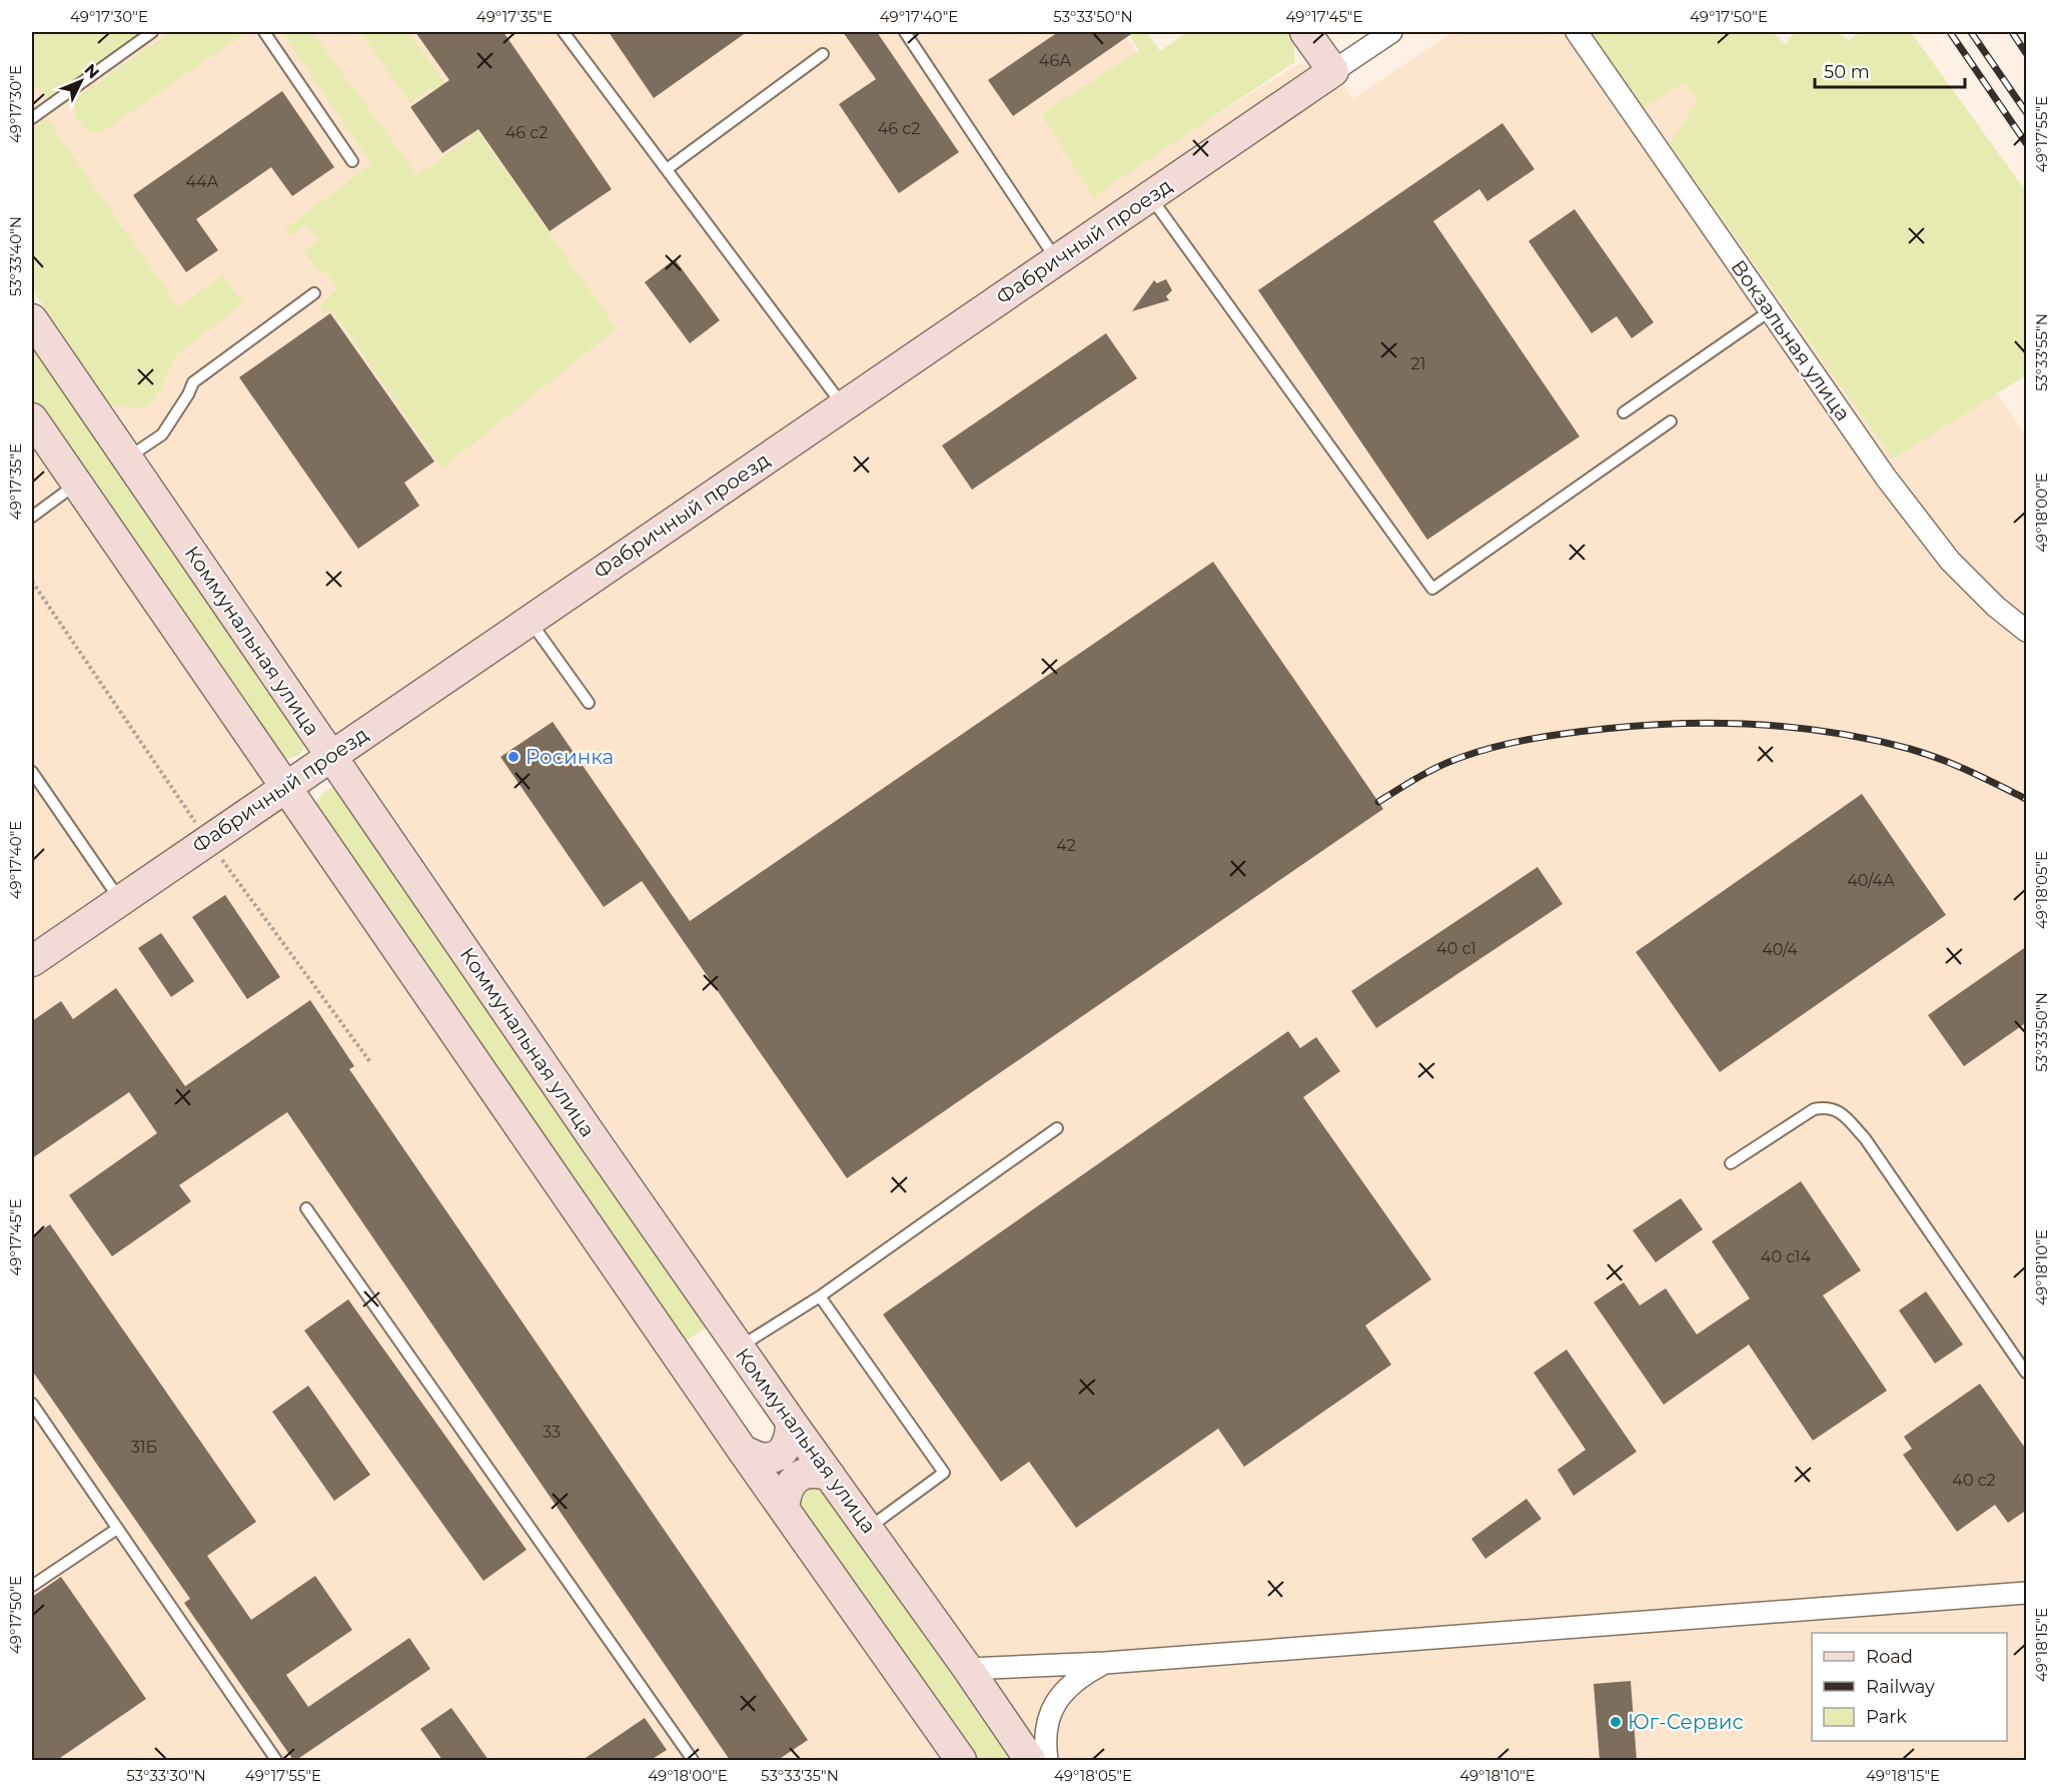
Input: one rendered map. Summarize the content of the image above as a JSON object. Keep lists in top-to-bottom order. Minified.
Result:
{"streets":{"main road":["Фабричный проезд","Коммунальная улица"],"street":["Вокзальная улица"]},"crossings":[["Фабричный проезд","Коммунальная улица"]],"places":["Росинка","Юг-Сервис"],"house_numbers":["46А","46 с2","46 с2","44А","21","42","40/4А","40 c1","40/4","40 c14","33","31Б","40 c2"],"legend":["Road","Railway","Park"],"scale_bar":"50 m","north":"top right","coordinates":["49°17'30\"E","49°17'35\"E","49°17'40\"E","53°33'50\"N","49°17'45\"E","49°17'50\"E","49°17'55\"E","53°33'40\"N","53°33'55\"N","49°18'00\"E","49°18'05\"E","49°18'10\"E","49°18'15\"E","53°33'30\"N","53°33'35\"N"]}
